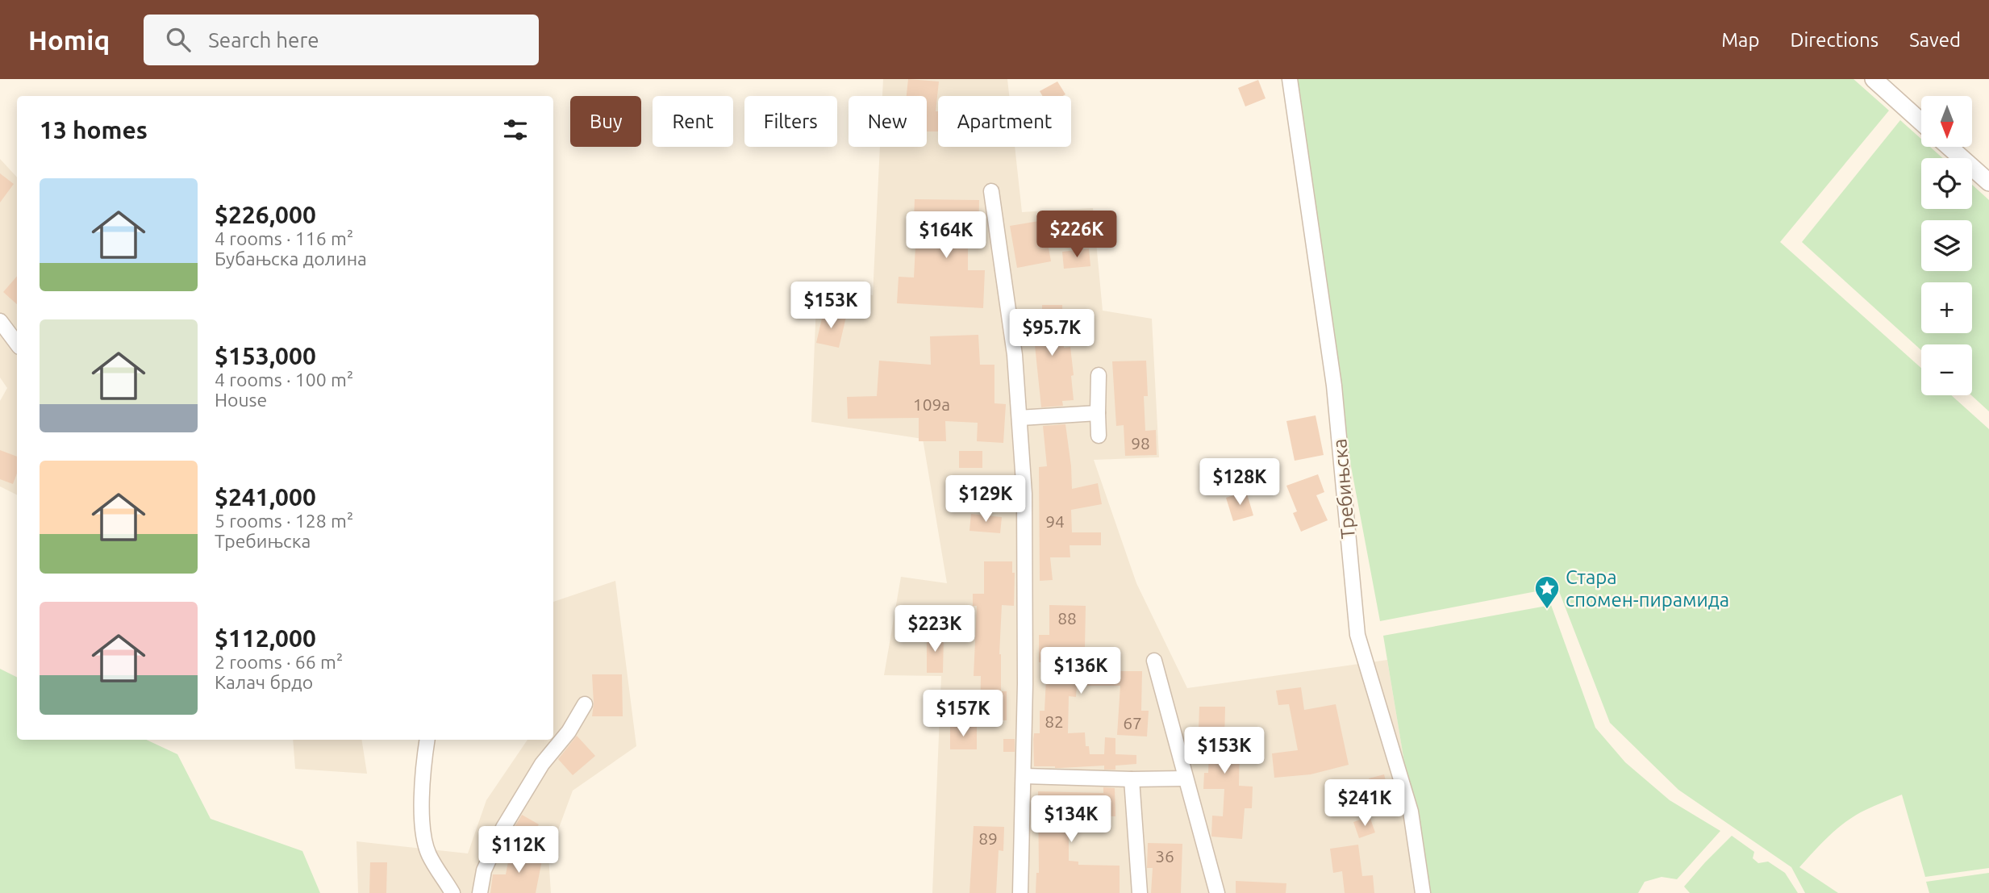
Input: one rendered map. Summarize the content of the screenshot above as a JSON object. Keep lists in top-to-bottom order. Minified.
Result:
{"streets":{"street":["Требињска"]},"places":{"place":["Стара спомен-пирамида"]},"house_numbers":["109a","98","94","88","82","67","89","36"],"north":"bottom","page":{"header":"Homiq","search":"Search here","nav":["Map","Directions","Saved"],"map_buttons":["+","−"],"chip":["Buy","Rent","Filters","New","Apartment"],"heading":"13 homes","list":[{"name":"$226,000","note":"4 rooms · 116 m² · Бубањска долина"},{"name":"$153,000","note":"4 rooms · 100 m² · House"},{"name":"$241,000","note":"5 rooms · 128 m² · Требињска"},{"name":"$112,000","note":"2 rooms · 66 m² · Калач брдо"}],"price":["$226K","$164K","$153K","$95.7K","$128K","$129K","$223K","$136K","$157K","$153K","$241K","$134K","$112K"]}}
